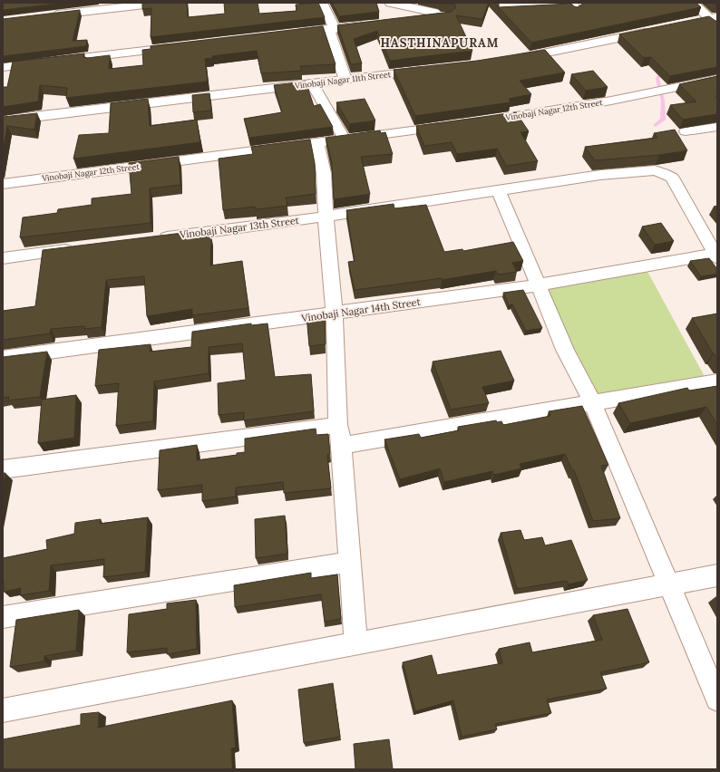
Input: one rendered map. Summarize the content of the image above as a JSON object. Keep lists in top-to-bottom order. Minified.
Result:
{"streets":{"street":["Vinobaji Nagar 11th Street","Vinobaji Nagar 12th Street","Vinobaji Nagar 13th Street","Vinobaji Nagar 14th Street"]},"crossings":[["Vinobaji Nagar 13th Street","Vinobaji Nagar 14th Street"]],"districts":["HASTHINAPURAM"]}
